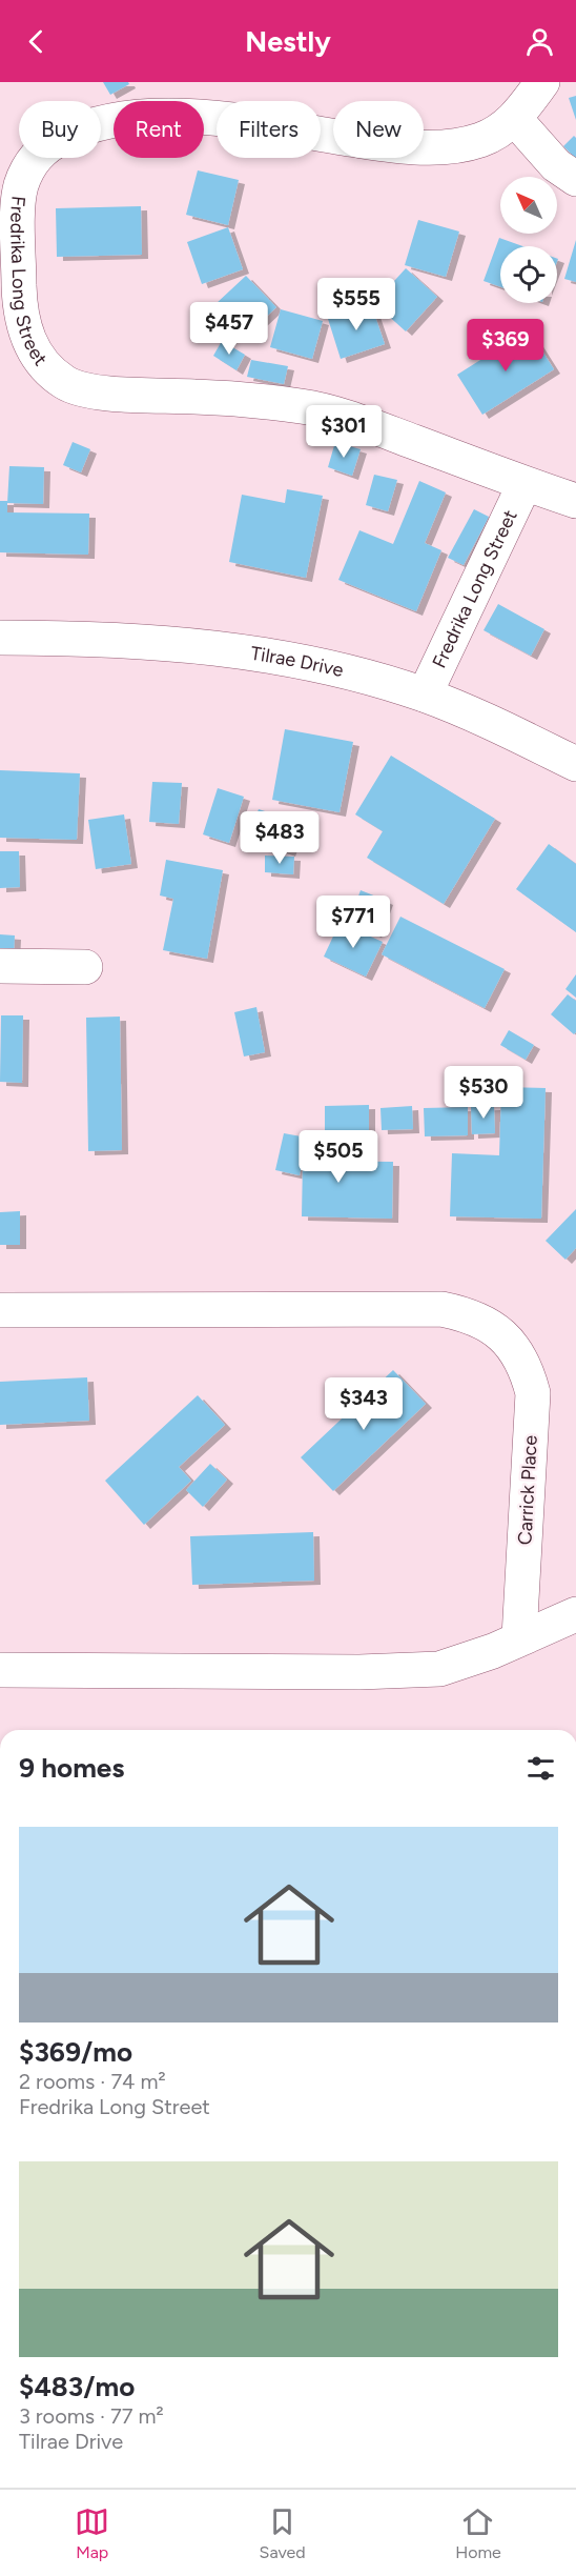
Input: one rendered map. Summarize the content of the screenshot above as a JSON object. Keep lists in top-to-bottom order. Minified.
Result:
{"streets":{"street":["Fredrika Long Street","Tilrae Drive","Carrick Place"]},"crossings":[["Fredrika Long Street","Tilrae Drive"]],"north":"top left","page":{"header":"Nestly","chip":["Buy","Rent","Filters","New"],"price":["$555","$457","$369","$301","$483","$771","$530","$505","$343"],"heading":"9 homes","list":[{"name":"$369/mo","note":"2 rooms · 74 m² · Fredrika Long Street"},{"name":"$483/mo","note":"3 rooms · 77 m² · Tilrae Drive"}],"tabs":["Map","Saved","Home"]}}
